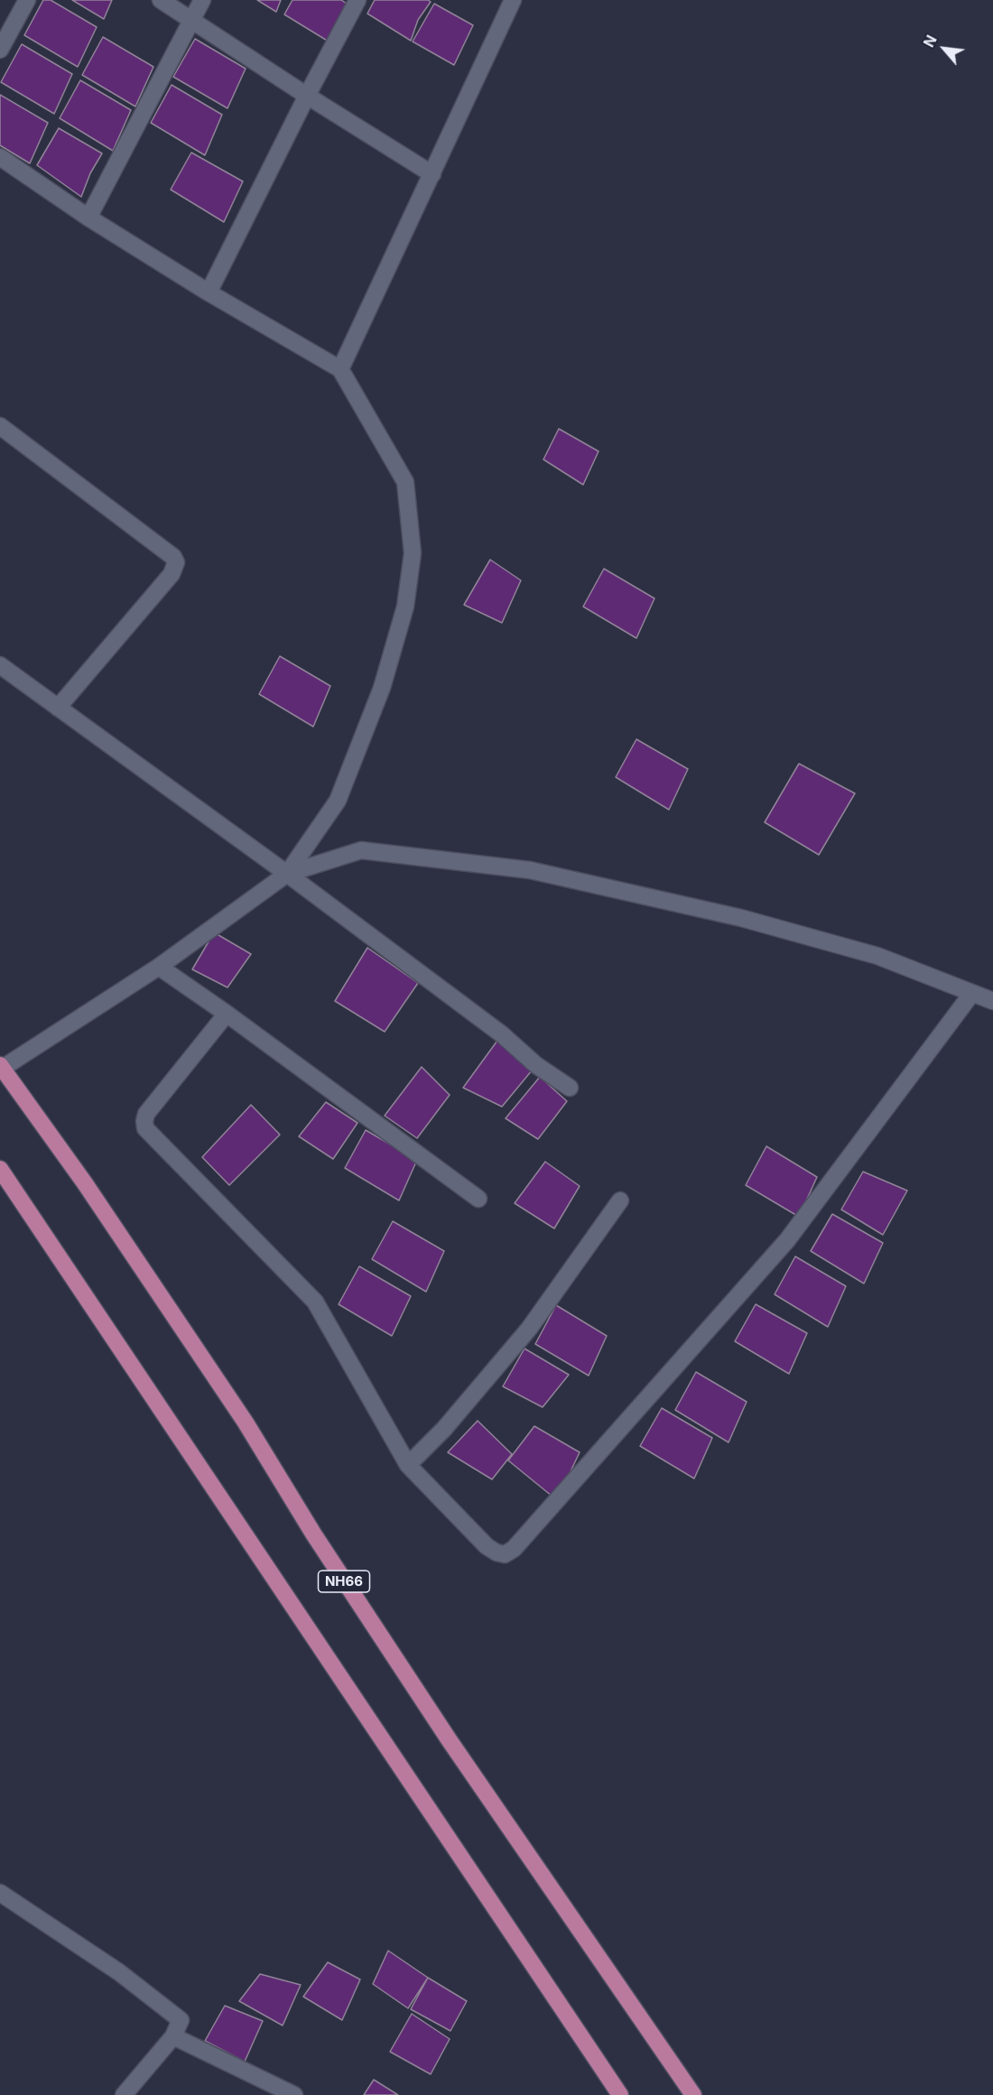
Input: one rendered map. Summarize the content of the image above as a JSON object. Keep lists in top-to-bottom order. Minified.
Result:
{"streets":{"highway":["NH66"]},"north":"top left"}
